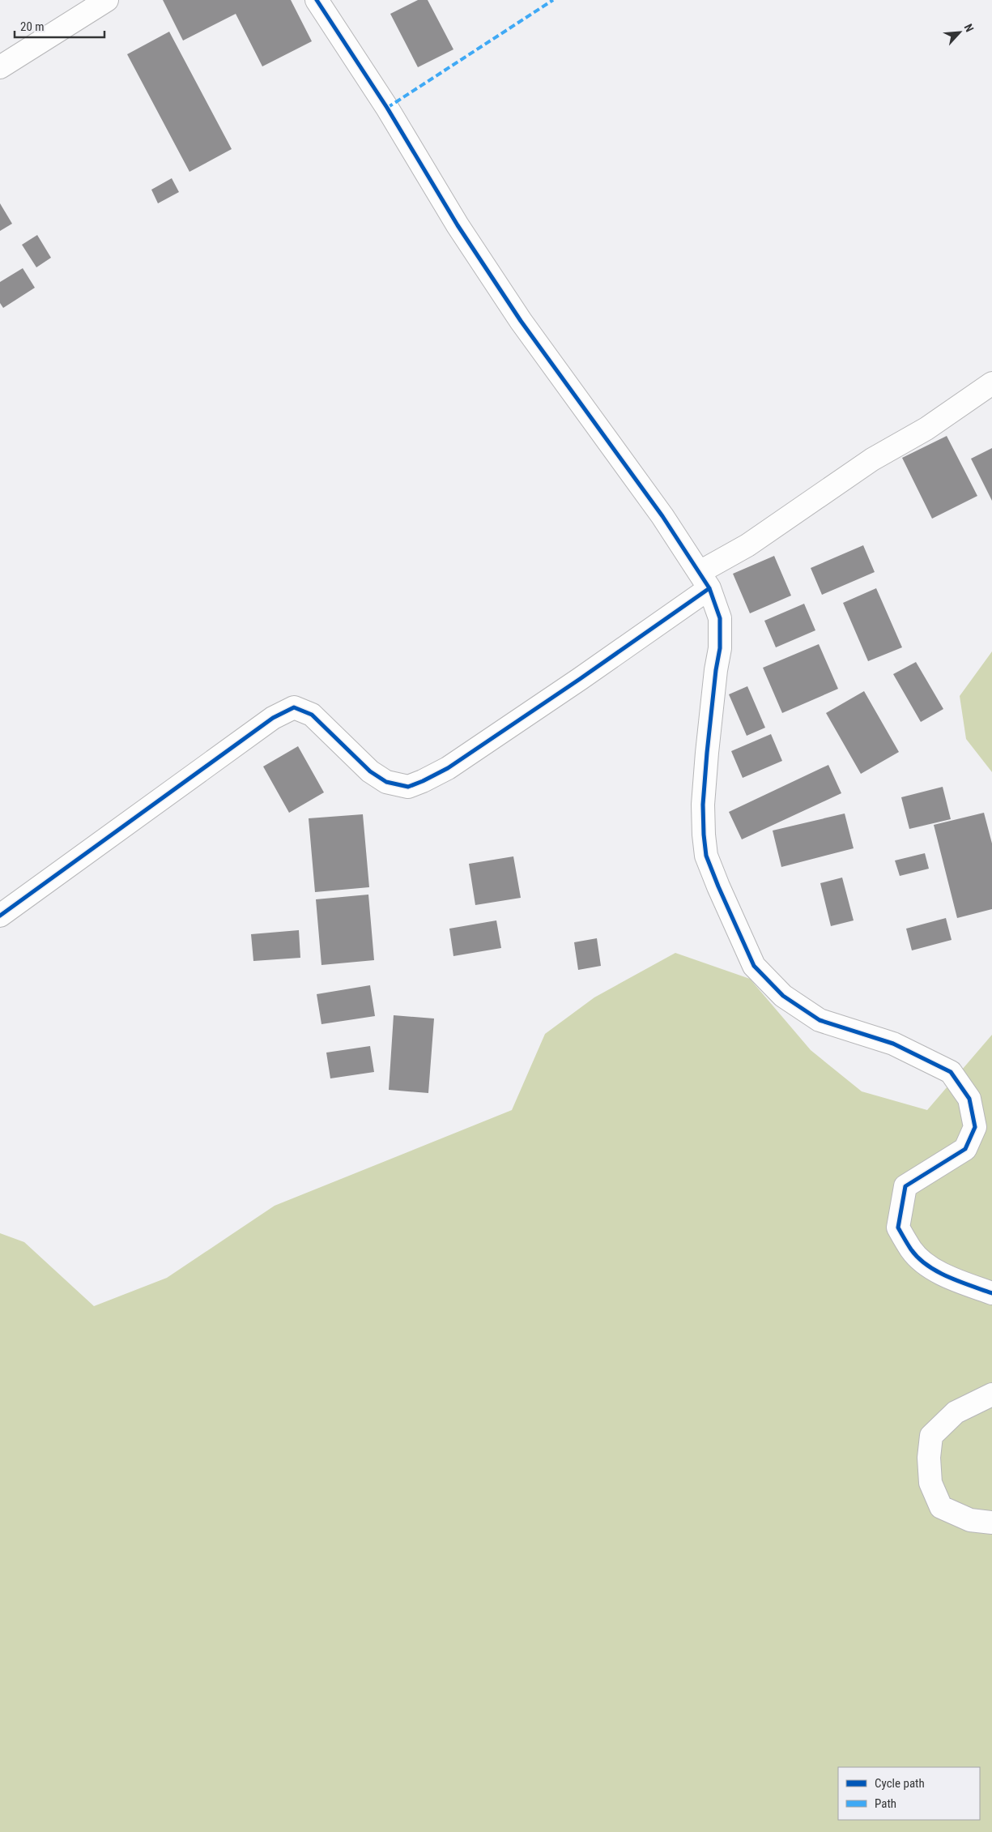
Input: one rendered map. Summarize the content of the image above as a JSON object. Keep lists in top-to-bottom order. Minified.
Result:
{"legend":["Cycle path","Path"],"scale_bar":"20 m","north":"top right"}
